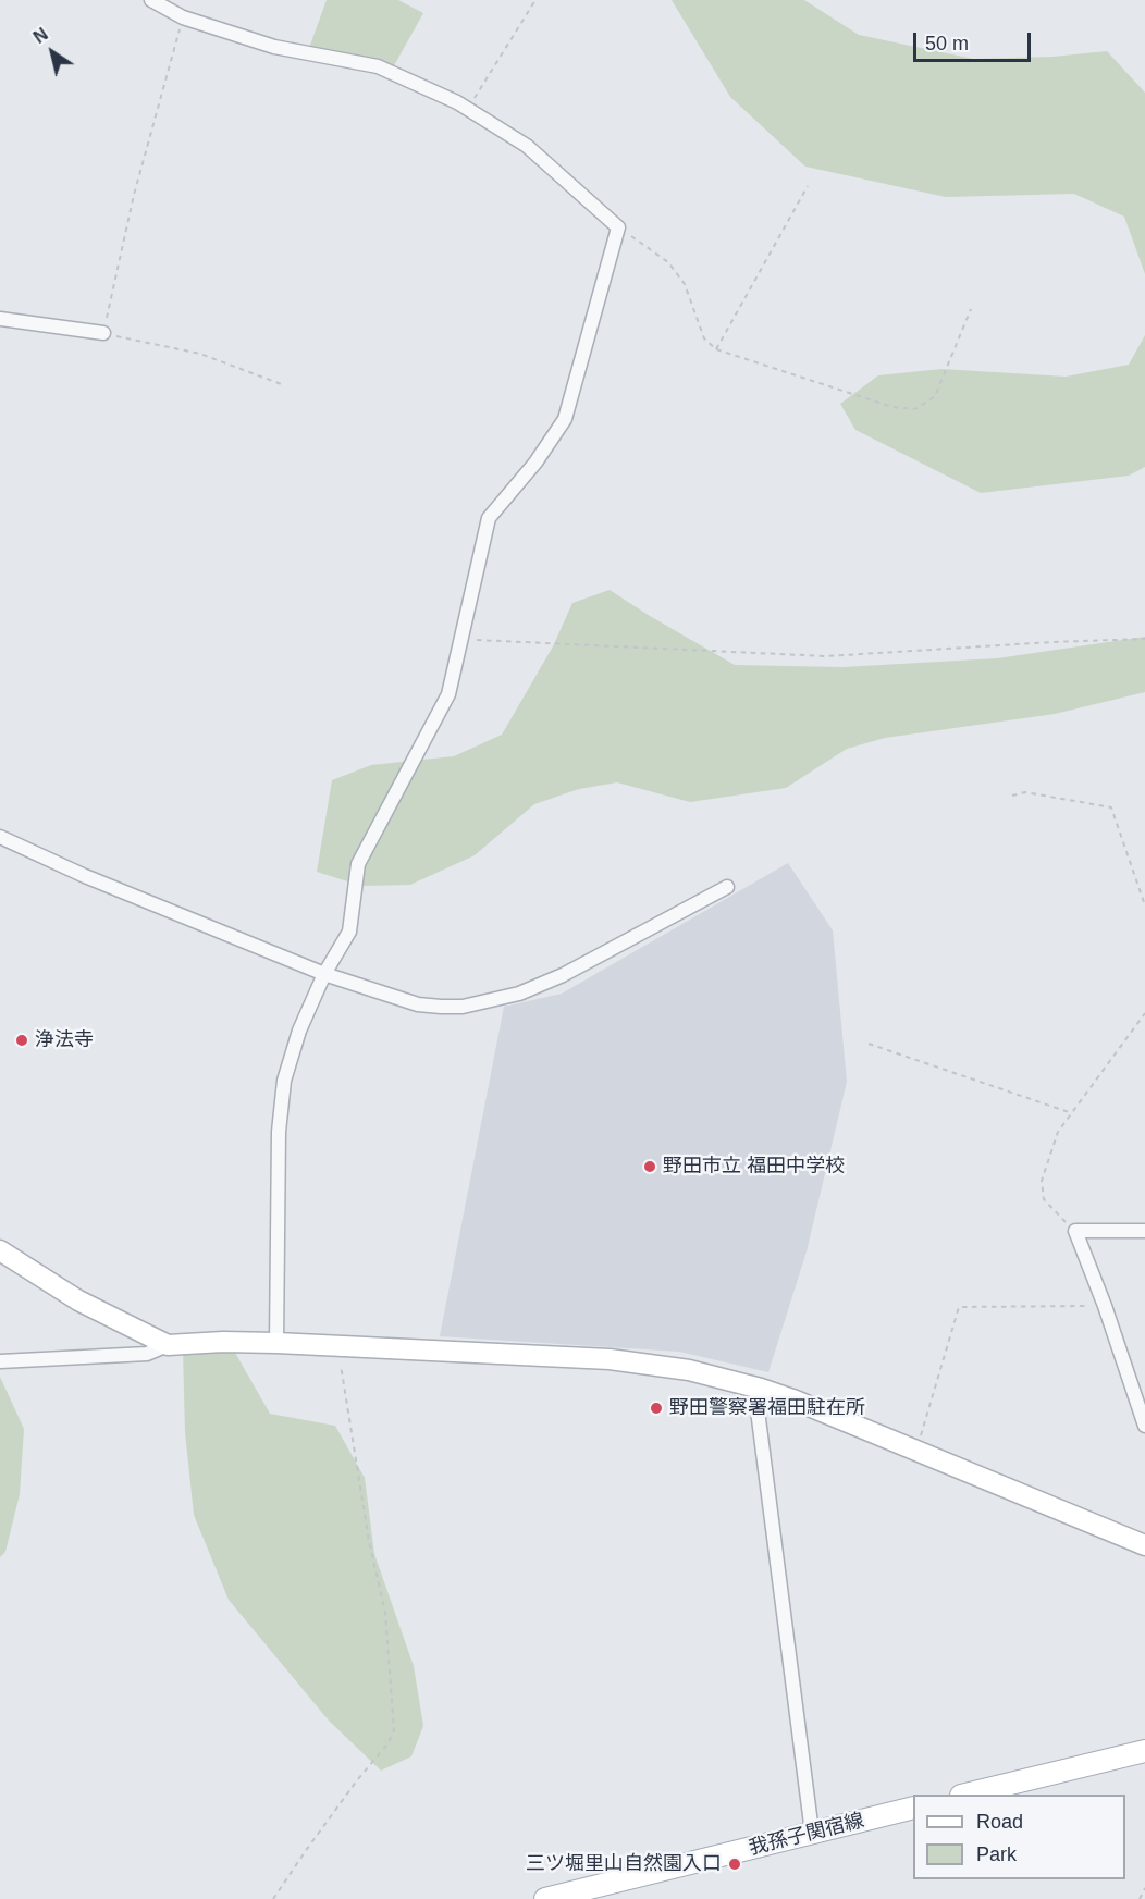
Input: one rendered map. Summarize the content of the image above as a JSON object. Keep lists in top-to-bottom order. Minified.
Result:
{"streets":{"main road":["我孫子関宿線"]},"places":["浄法寺","野田市立 福田中学校","野田警察署福田駐在所","三ツ堀里山自然園入口"],"legend":["Road","Park"],"scale_bar":"50 m","north":"top left"}
